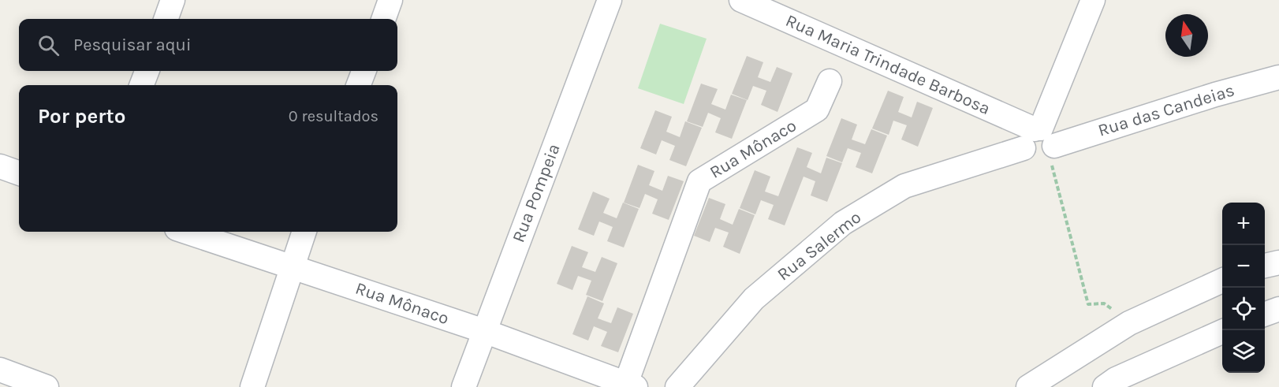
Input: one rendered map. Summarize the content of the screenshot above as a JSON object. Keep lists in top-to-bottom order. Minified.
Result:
{"streets":{"street":["Rua Maria Trindade Barbosa","Rua das Candeias","Rua Mônaco","Rua Pompeia","Rua Salermo"]},"crossings":[["Rua Maria Trindade Barbosa","Rua das Candeias"],["Rua Maria Trindade Barbosa","Rua Salermo"],["Rua das Candeias","Rua Salermo"],["Rua Mônaco","Rua Pompeia"]],"north":"top","page":{"search":"Pesquisar aqui","heading":["Por perto","0 resultados"],"map_buttons":["+","−"]}}
